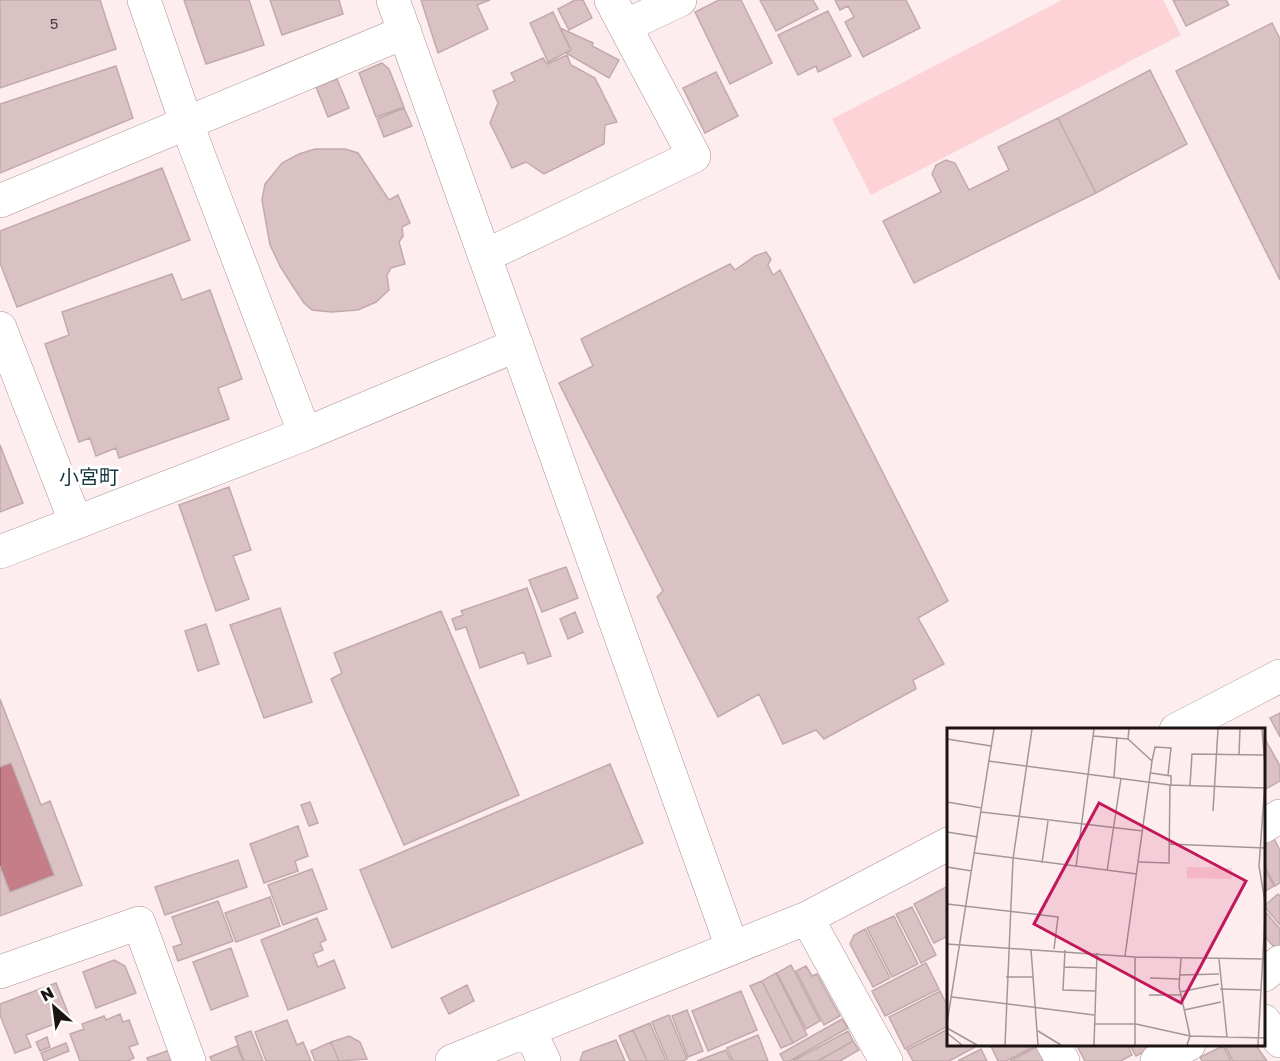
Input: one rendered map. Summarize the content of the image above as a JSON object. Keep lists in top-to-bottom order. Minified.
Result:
{"districts":["小宮町"],"house_numbers":["5"],"north":"top left"}
